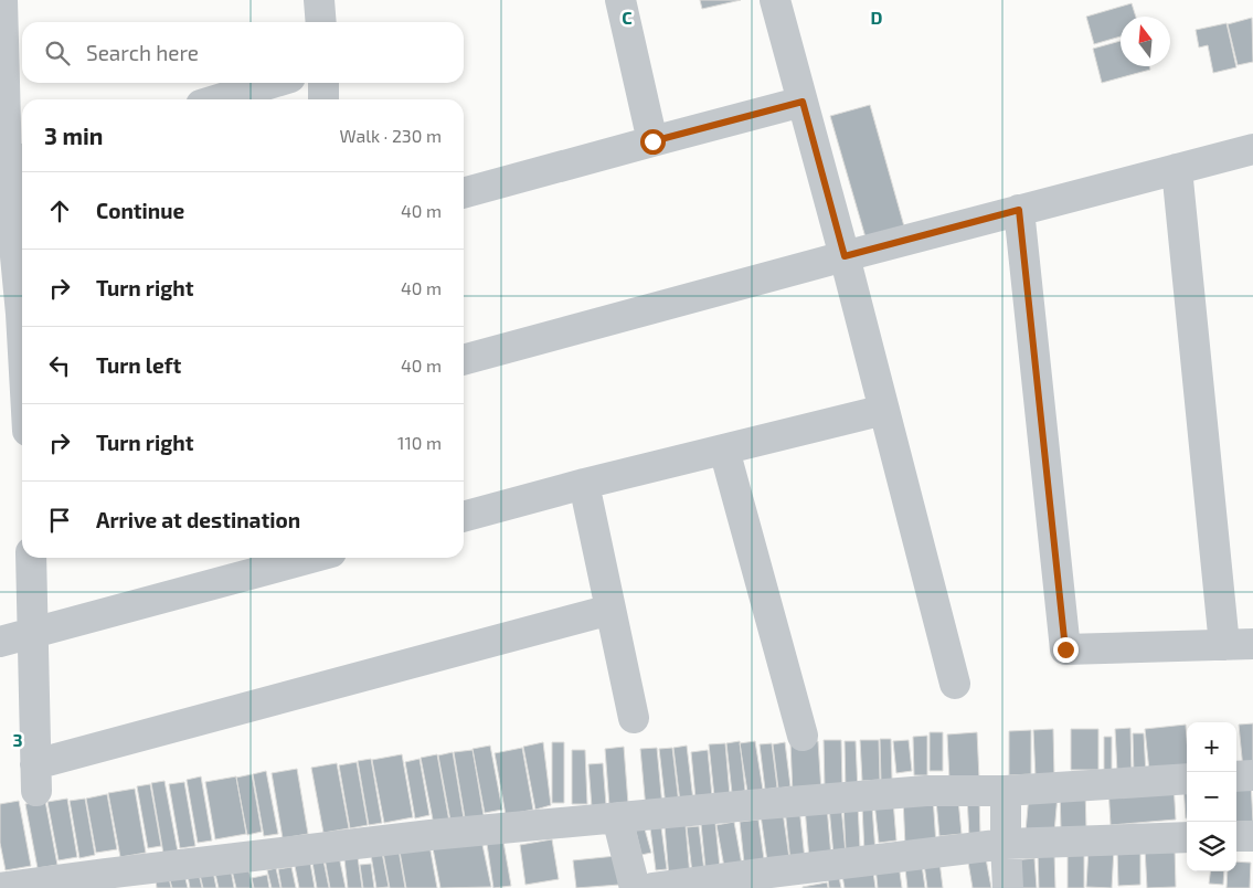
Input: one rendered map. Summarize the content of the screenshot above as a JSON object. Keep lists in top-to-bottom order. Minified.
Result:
{"north":"top","page":{"search":"Search here","heading":["3 min","Walk · 230 m"],"list":[["Continue","40 m"],["Turn right","40 m"],["Turn left","40 m"],["Turn right","110 m"],"Arrive at destination"],"map_buttons":["+","−"]},"grid":{"columns":["C","D"],"rows":["3"]}}
